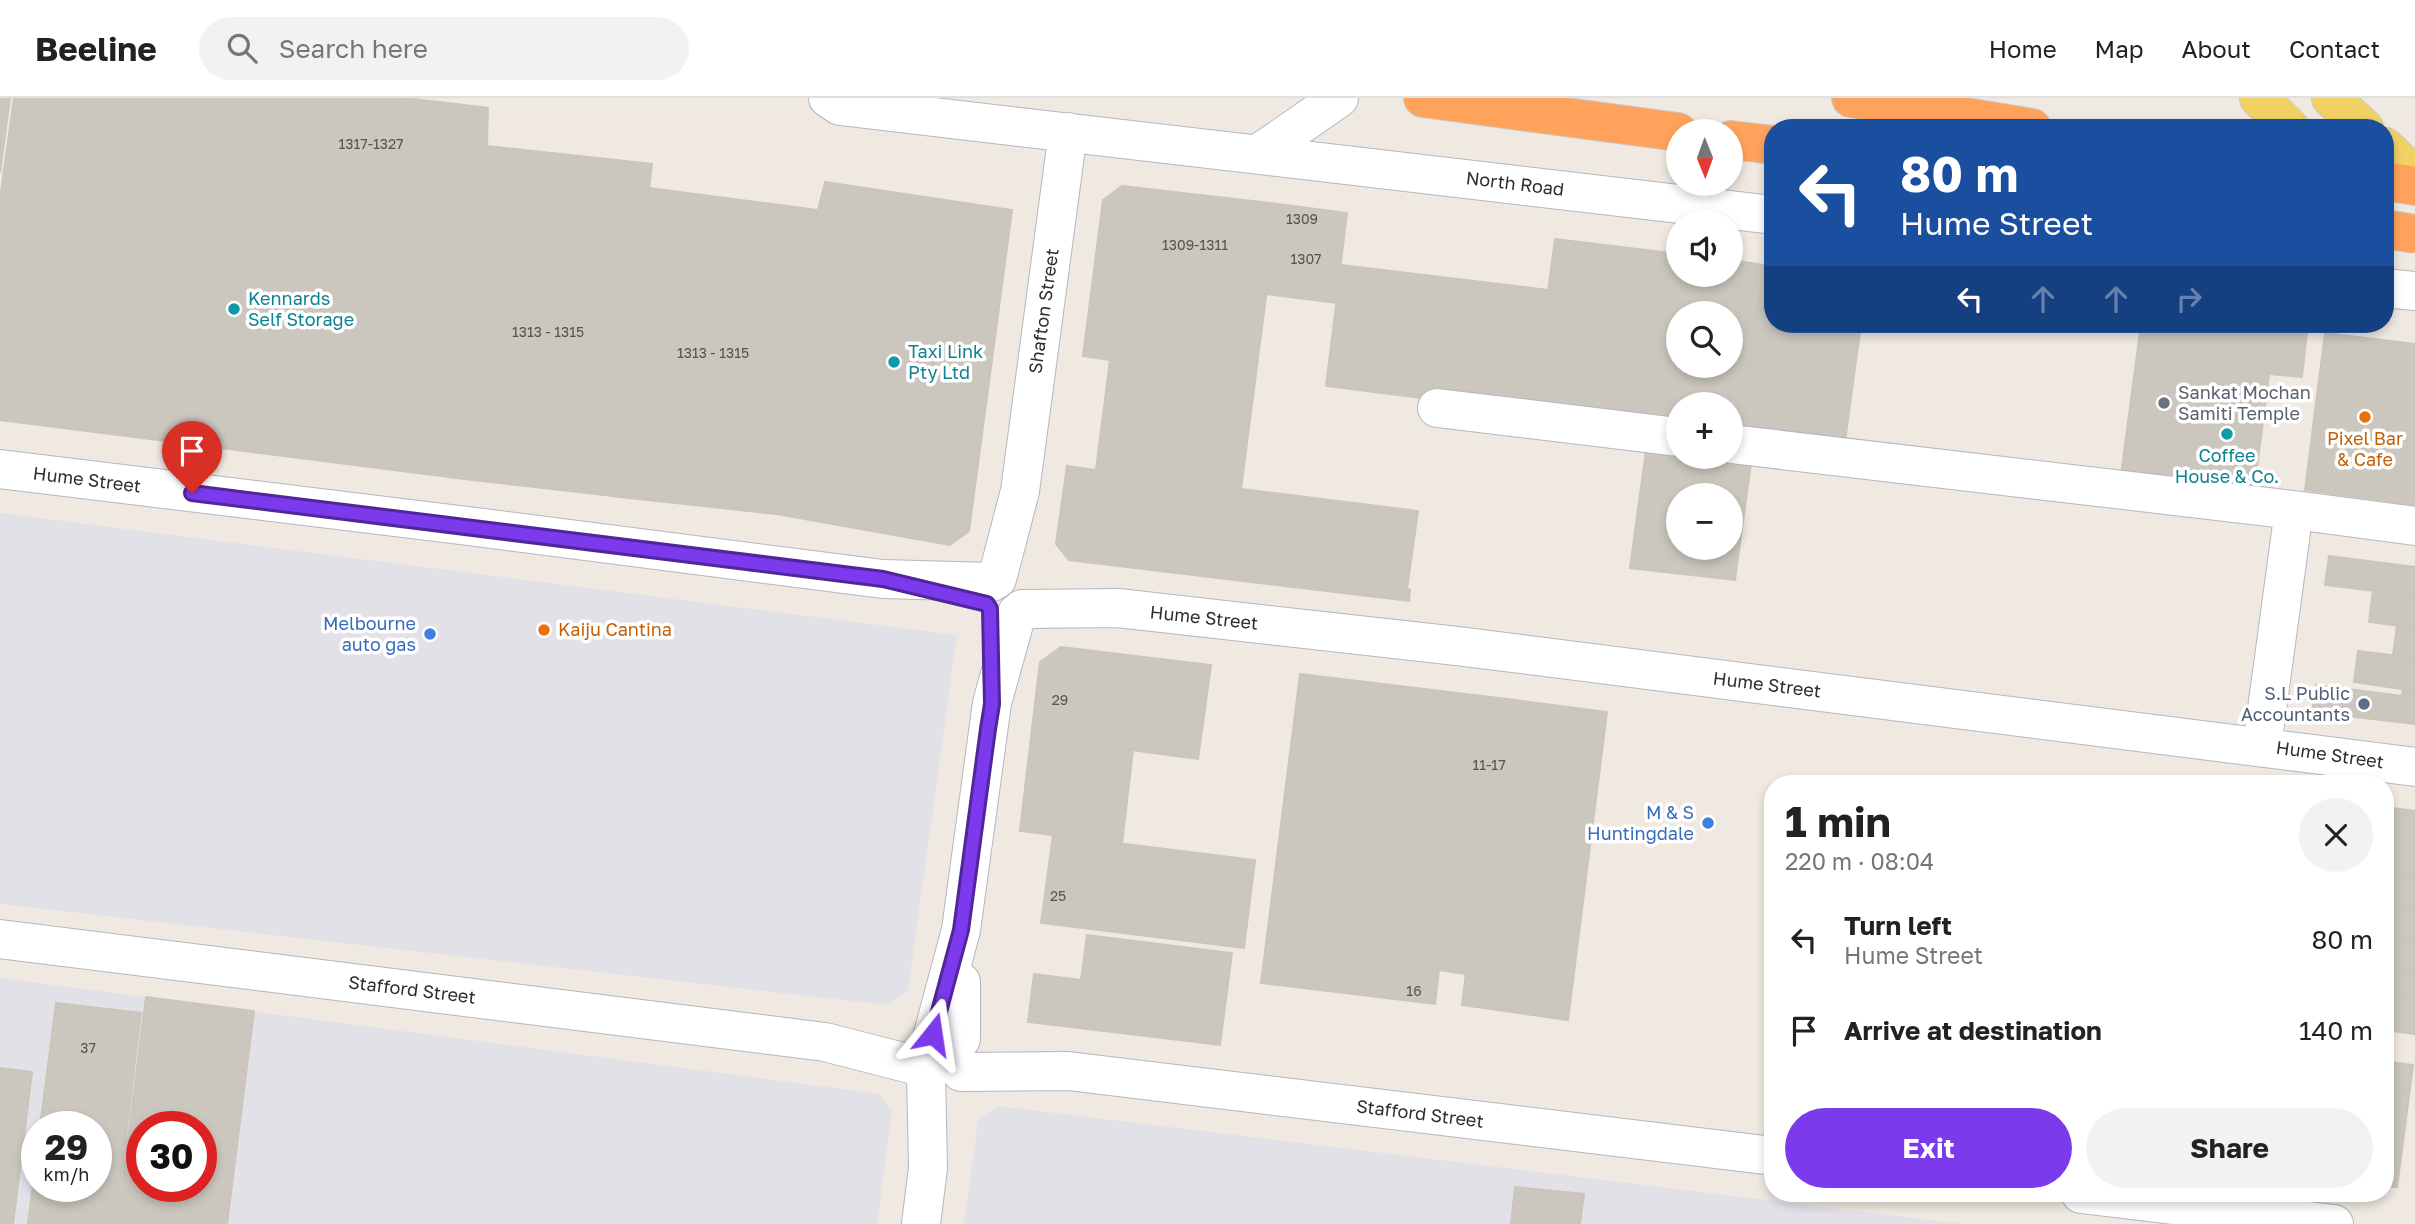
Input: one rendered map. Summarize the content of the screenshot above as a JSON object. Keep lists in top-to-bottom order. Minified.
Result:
{"streets":{"street":["North Road","Shafton Street","Hume Street","Stafford Street"]},"crossings":[["North Road","Shafton Street"],["Shafton Street","Hume Street"],["Shafton Street","Stafford Street"]],"places":["Kennards Self Storage","Taxi Link Pty Ltd","Sankat Mochan Samiti Temple","Pixel Bar & Cafe","Coffee House & Co.","Kaiju Cantina","Melbourne auto gas","S.L Public Accountants","M & S Huntingdale"],"house_numbers":["1317-1327","1309","1309-1311","1307","1313 - 1315","1313 - 1315","29","11-17","25","16","37"],"north":"bottom","page":{"header":"Beeline","search":"Search here","nav":["Home","Map","About","Contact"],"map_buttons":["+","−"],"turn":["80 m","Hume Street"],"heading":["1 min","220 m · 08:04"],"list":[{"name":"Turn left","note":"Hume Street","value":"80 m"},{"name":"Arrive at destination","value":"140 m"}],"buttons":["Exit","Share"],"speed":"29 km/h","limit":"30"}}
